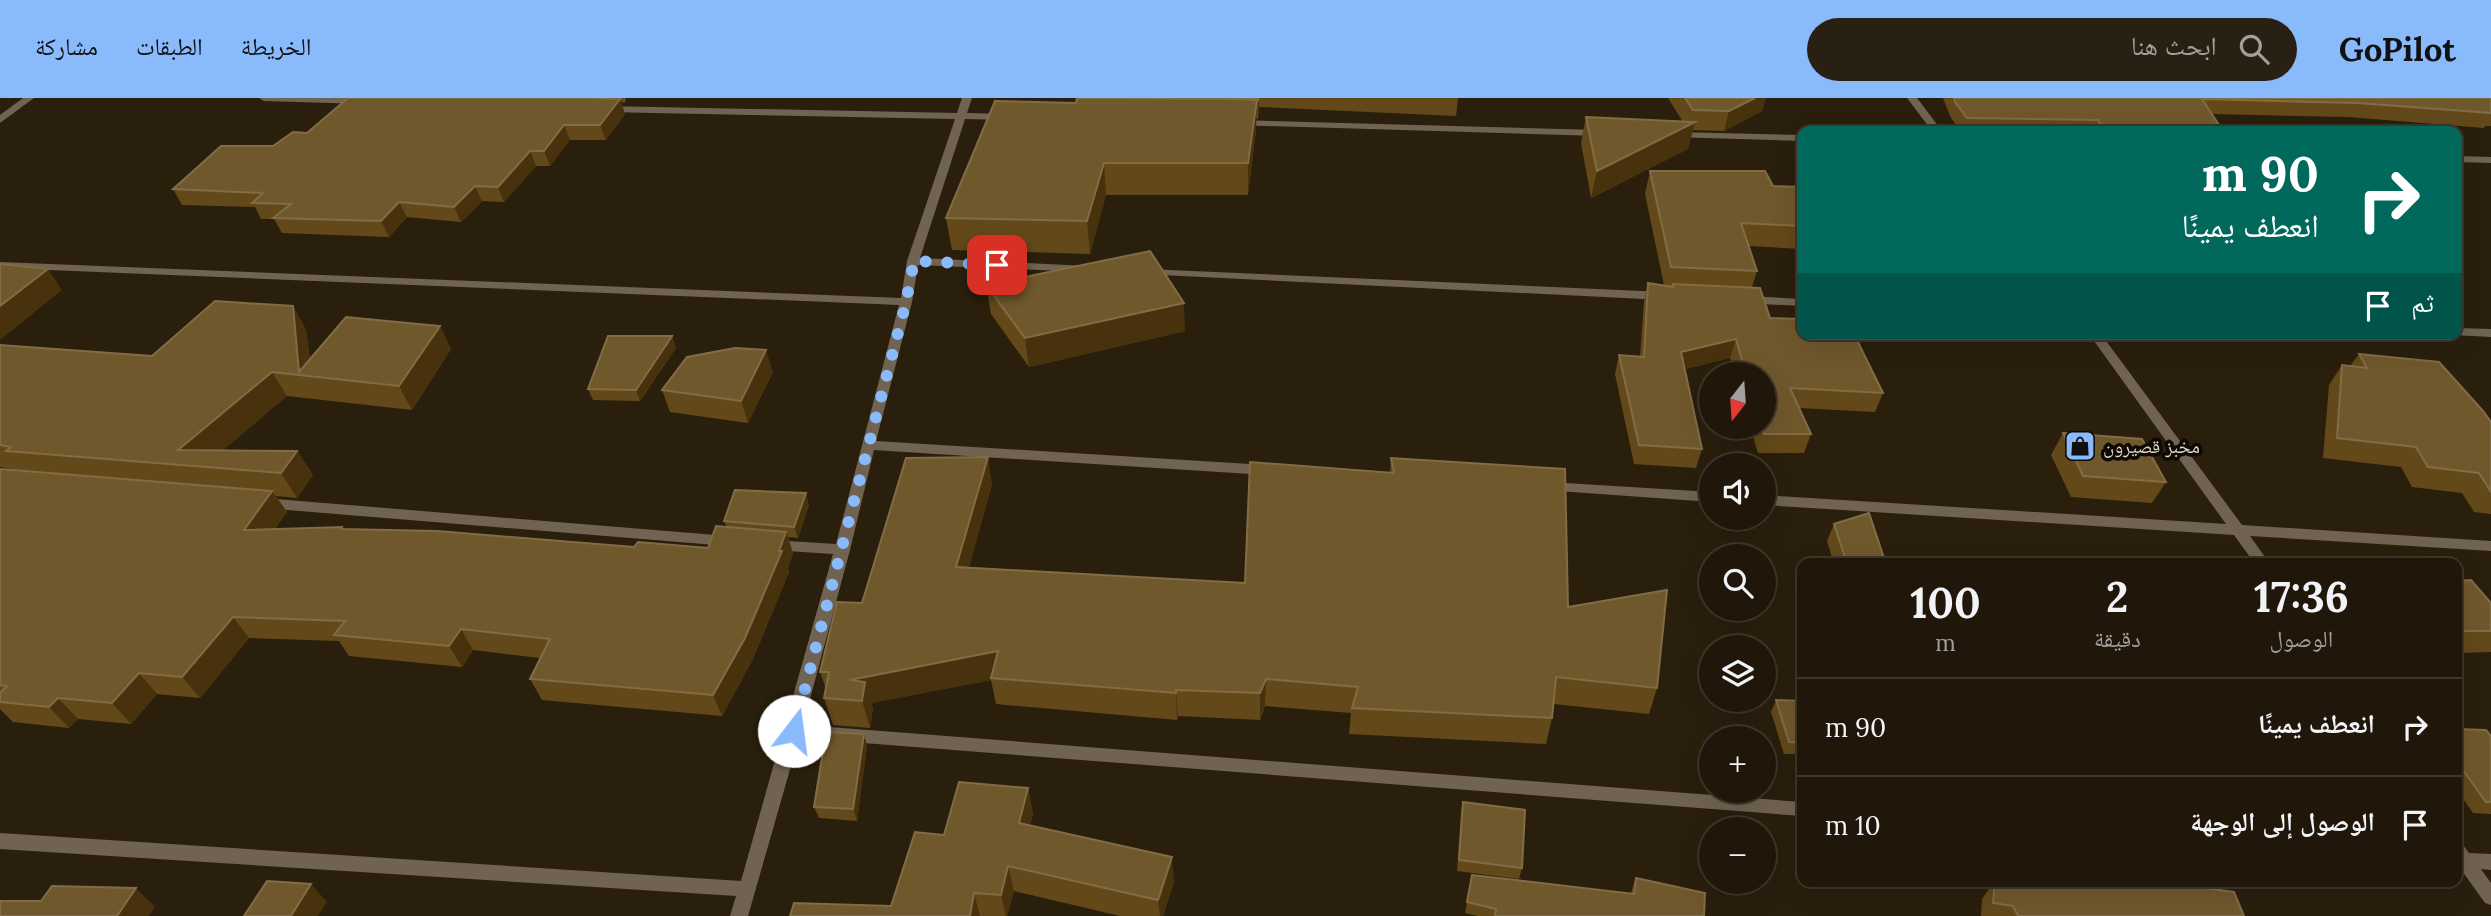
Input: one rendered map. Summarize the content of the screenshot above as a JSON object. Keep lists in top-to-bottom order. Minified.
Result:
{"places":{"shop":["مخبز قصيرون"]},"north":"bottom","page":{"header":"GoPilot","search":"ابحث هنا","nav":["الخريطة","الطبقات","مشاركة"],"turn":["90 m","انعطف يمينًا"],"then":"ثم","map_buttons":["+","−"],"eta":["17:36","الوصول","2","دقيقة","100","m"],"list":[{"name":"انعطف يمينًا","value":"90 m"},{"name":"الوصول إلى الوجهة","value":"10 m"}]}}
